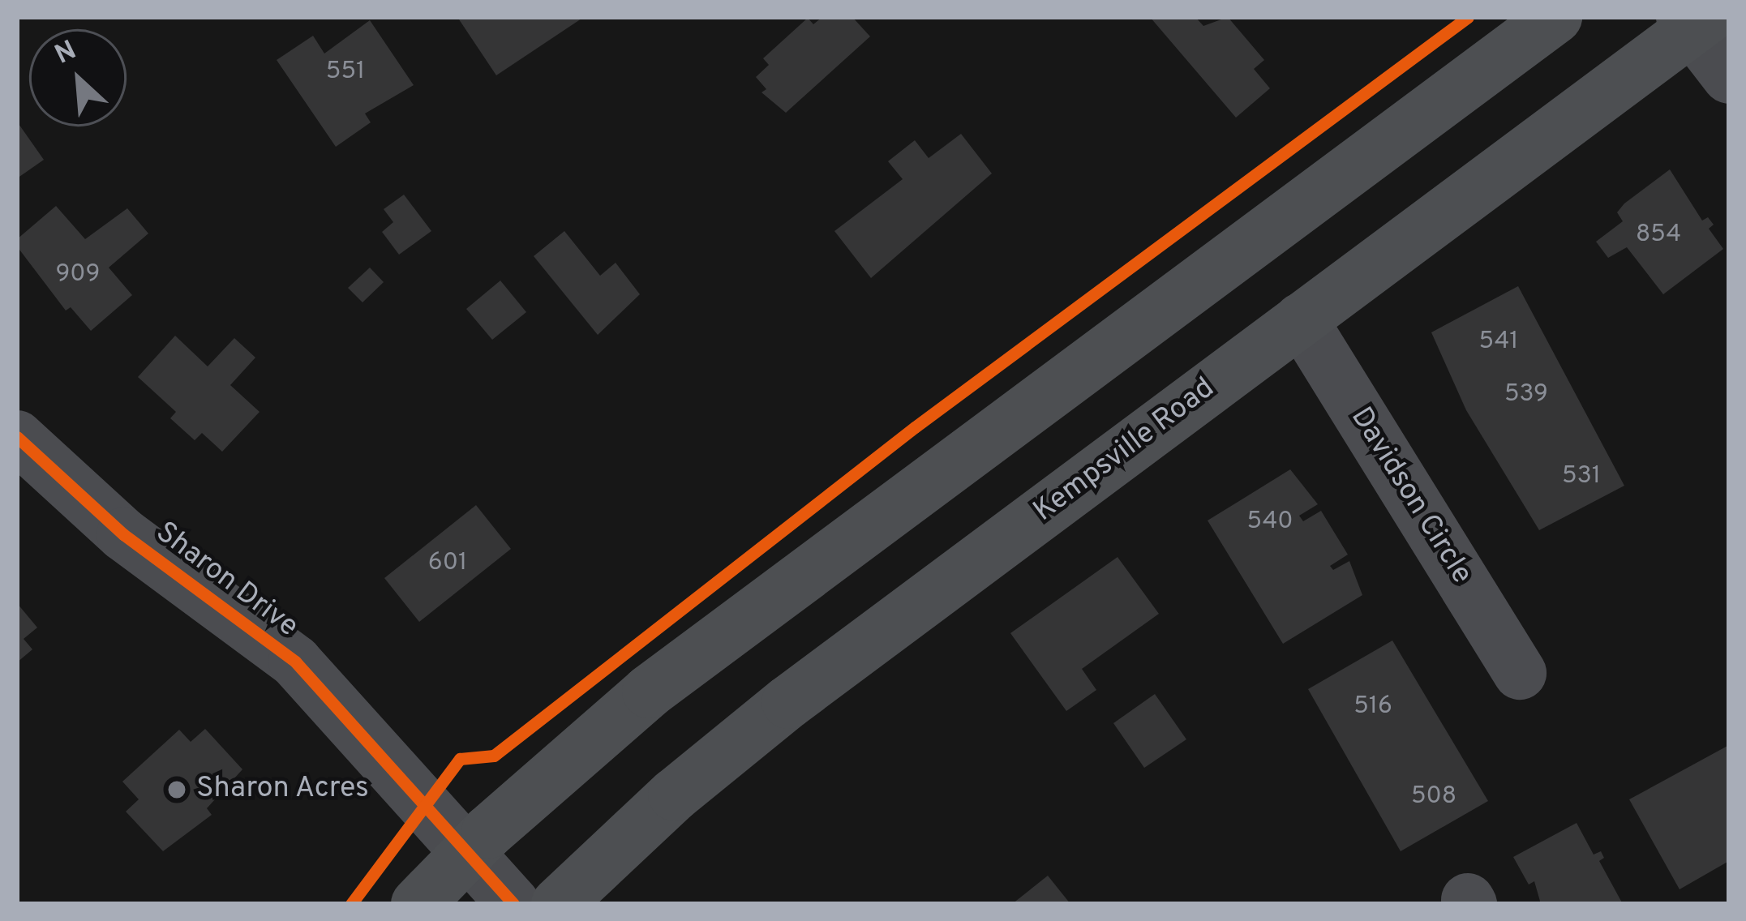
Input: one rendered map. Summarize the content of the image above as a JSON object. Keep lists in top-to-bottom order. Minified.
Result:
{"streets":{"main road":["Kempsville Road"],"street":["Davidson Circle","Sharon Drive"]},"crossings":[["Kempsville Road","Davidson Circle"]],"places":["Sharon Acres"],"house_numbers":["551","854","909","541","539","531","540","601","516","508"],"north":"top left"}
